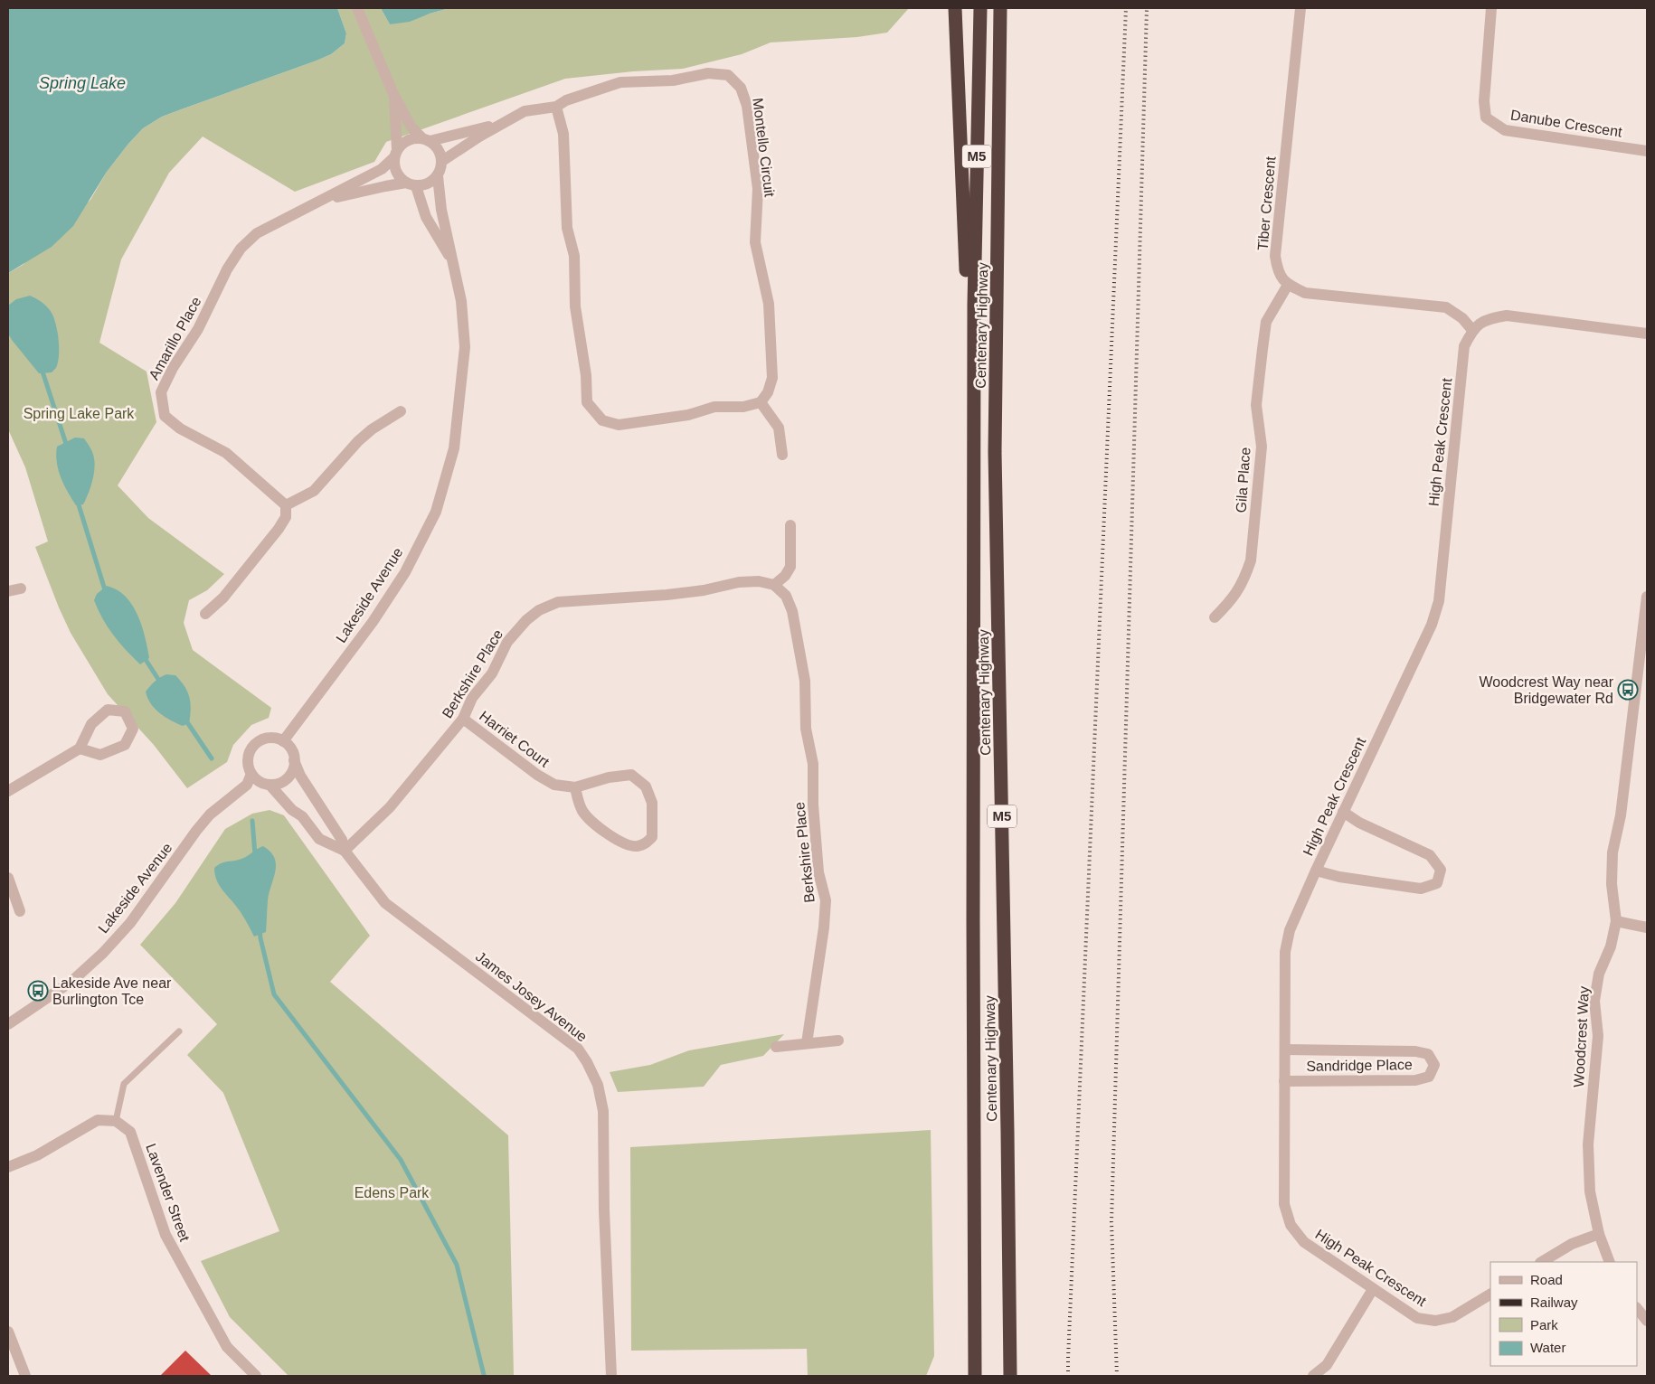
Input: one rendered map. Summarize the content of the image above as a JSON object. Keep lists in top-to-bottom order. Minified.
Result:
{"streets":{"highway":["M5","Centenary Highway"],"street":["Danube Crescent","Montello Circuit","Tiber Crescent","Amarillo Place","High Peak Crescent","Gila Place","Lakeside Avenue","Berkshire Place","Harriet Court","James Josey Avenue","Woodcrest Way","Sandridge Place","Lavender Street"]},"crossings":[["Montello Circuit","Amarillo Place"],["Montello Circuit","Lakeside Avenue"],["Tiber Crescent","Gila Place"],["Amarillo Place","Lakeside Avenue"],["High Peak Crescent","Sandridge Place"],["Lakeside Avenue","James Josey Avenue"],["Berkshire Place","Harriet Court"],["Berkshire Place","James Josey Avenue"]],"water":["Spring Lake"],"parks":["Spring Lake Park","Edens Park"],"places":{"bus stop":["Woodcrest Way near Bridgewater Rd","Lakeside Ave near Burlington Tce"]},"legend":["Road","Railway","Park","Water"]}
